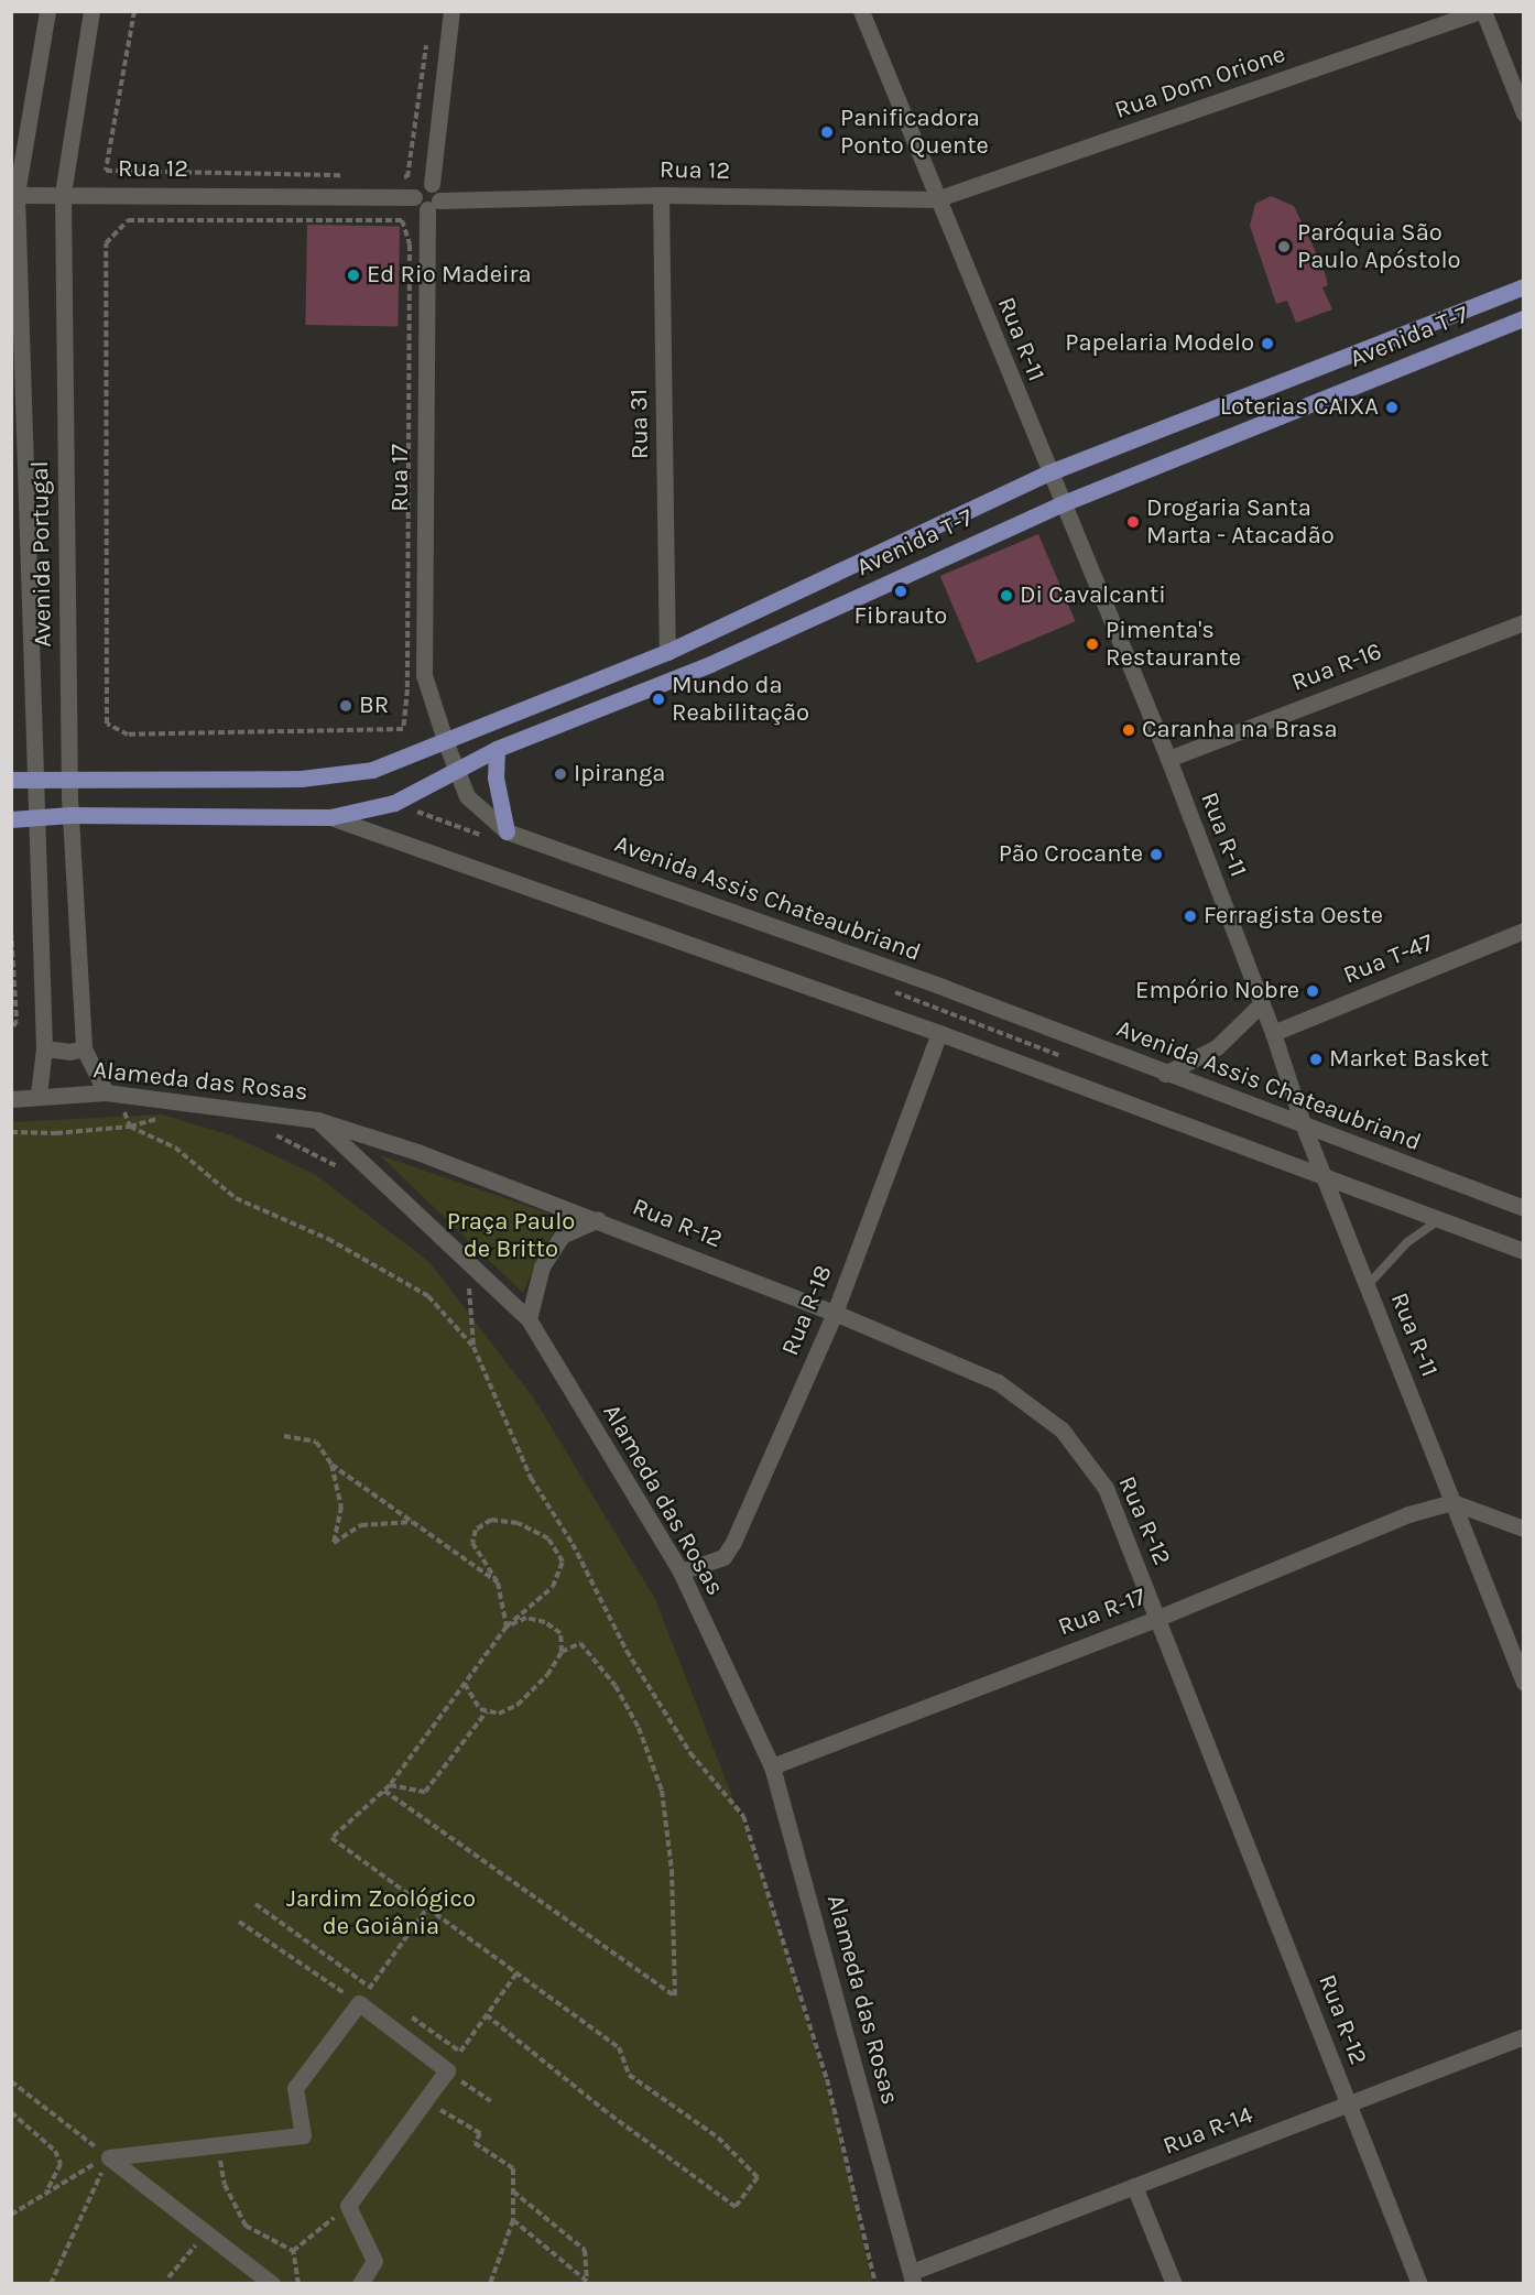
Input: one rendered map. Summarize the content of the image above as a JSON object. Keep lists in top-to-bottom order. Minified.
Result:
{"streets":{"main road":["Avenida T-7"],"street":["Rua Dom Orione","Rua 12","Rua R-11","Rua 31","Rua 17","Avenida Portugal","Rua R-16","Avenida Assis Chateaubriand","Rua T-47","Alameda das Rosas","Rua R-12","Rua R-18","Rua R-17","Rua R-14"]},"crossings":[["Rua Dom Orione","Rua 12"],["Rua Dom Orione","Rua R-11"],["Rua 12","Rua R-11"],["Rua 12","Rua 31"],["Rua 12","Rua 17"],["Rua 12","Avenida Portugal"],["Avenida T-7","Rua R-11"],["Avenida T-7","Rua 31"],["Avenida T-7","Rua 17"],["Avenida T-7","Avenida Assis Chateaubriand"],["Rua R-11","Rua R-16"],["Rua R-11","Avenida Assis Chateaubriand"],["Rua R-11","Rua T-47"],["Rua R-11","Rua R-17"],["Rua 17","Avenida Assis Chateaubriand"],["Avenida Portugal","Alameda das Rosas"],["Alameda das Rosas","Rua R-12"],["Alameda das Rosas","Rua R-18"],["Alameda das Rosas","Rua R-17"],["Alameda das Rosas","Rua R-14"],["Rua R-12","Rua R-18"],["Rua R-12","Rua R-17"],["Rua R-12","Rua R-14"]],"parks":["Praça Paulo de Britto","Jardim Zoológico de Goiânia"],"places":["Panificadora Ponto Quente","Paróquia São Paulo Apóstolo","Ed Rio Madeira","Papelaria Modelo","Loterias CAIXA","Drogaria Santa Marta - Atacadão","Fibrauto","Di Cavalcanti","Pimenta's Restaurante","Mundo da Reabilitação","BR","Caranha na Brasa","Ipiranga","Pão Crocante","Ferragista Oeste","Empório Nobre","Market Basket"]}
